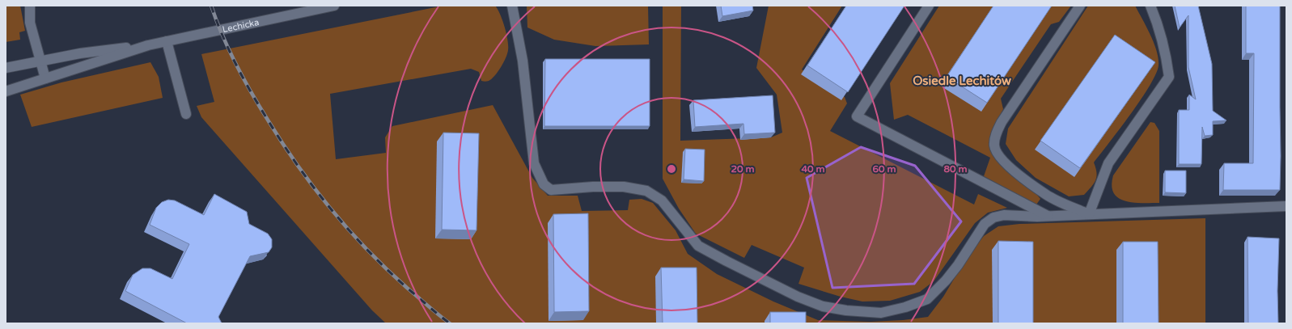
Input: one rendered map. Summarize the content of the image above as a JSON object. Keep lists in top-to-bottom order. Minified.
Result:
{"streets":{"street":["Lechicka"]},"districts":["Osiedle Lechitów"],"rings":["20 m","40 m","60 m","80 m"]}
